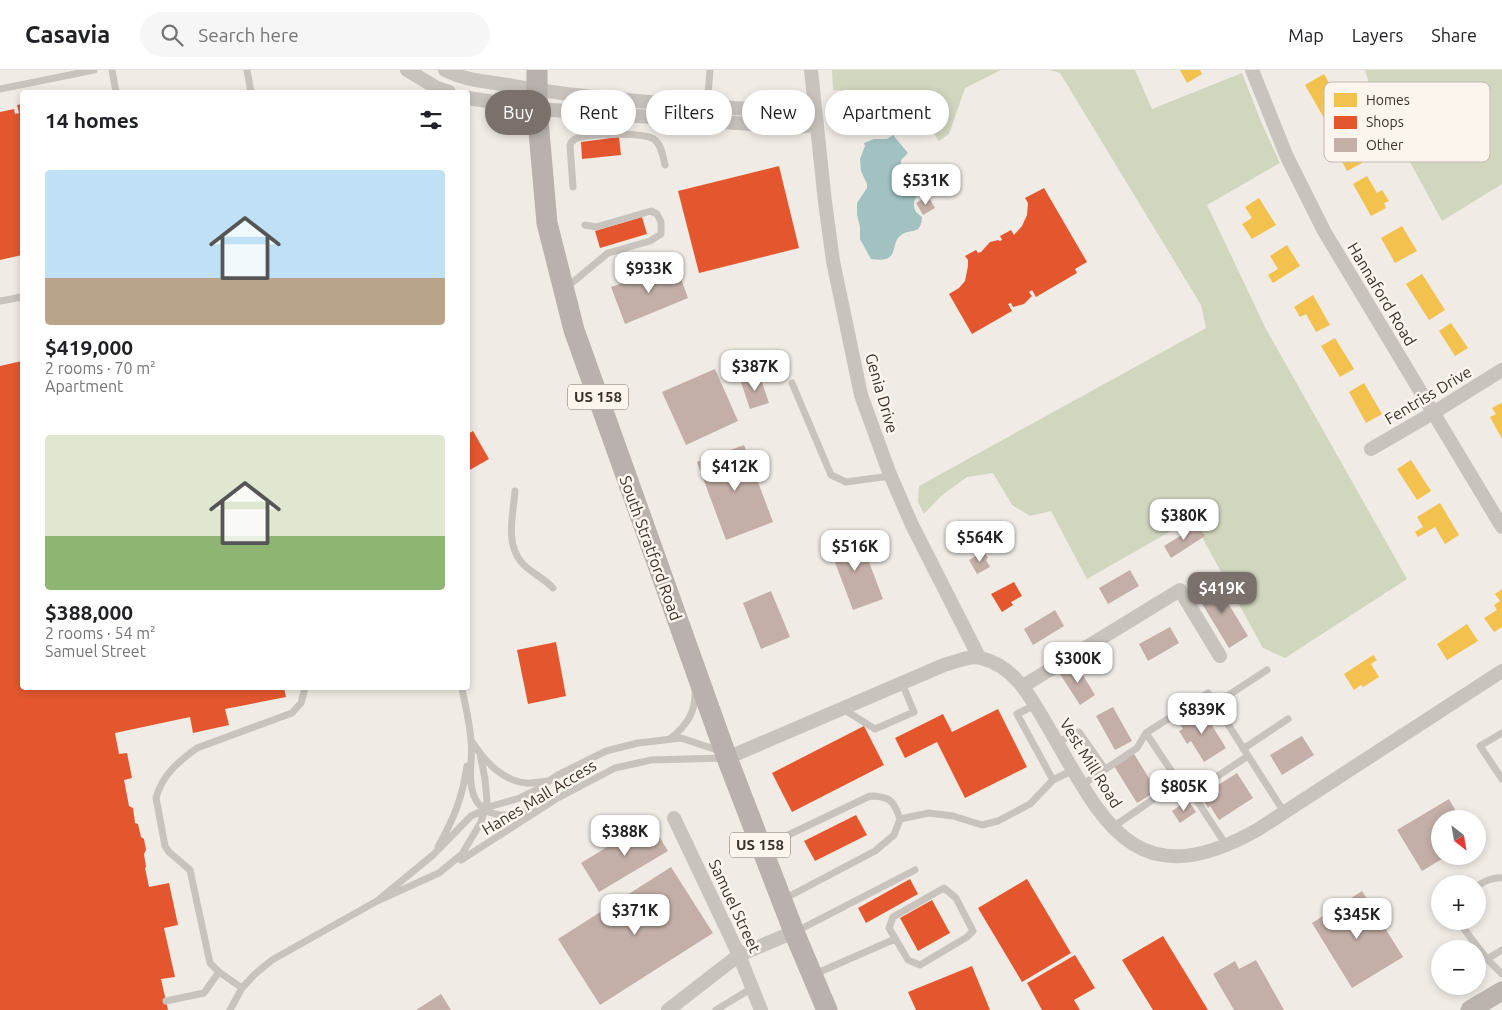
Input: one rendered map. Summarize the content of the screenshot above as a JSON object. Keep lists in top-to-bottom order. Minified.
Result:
{"streets":{"main road":["US 158","South Stratford Road"],"street":["Hannaford Road","Genia Drive","Fentriss Drive","Vest Mill Road","Samuel Street"],"lane":["Hanes Mall Access"]},"crossings":[["Hannaford Road","Fentriss Drive"],["Genia Drive","Vest Mill Road"],["South Stratford Road","Hanes Mall Access"]],"legend":["Homes","Shops","Other"],"north":"bottom right","page":{"header":"Casavia","search":"Search here","nav":["Map","Layers","Share"],"chip":["Buy","Rent","Filters","New","Apartment"],"heading":"14 homes","list":[{"name":"$419,000","note":"2 rooms · 70 m² · Apartment"},{"name":"$388,000","note":"2 rooms · 54 m² · Samuel Street"}],"price":["$531K","$933K","$387K","$412K","$380K","$564K","$516K","$419K","$300K","$839K","$805K","$388K","$371K","$345K"],"map_buttons":["+","−"]}}
